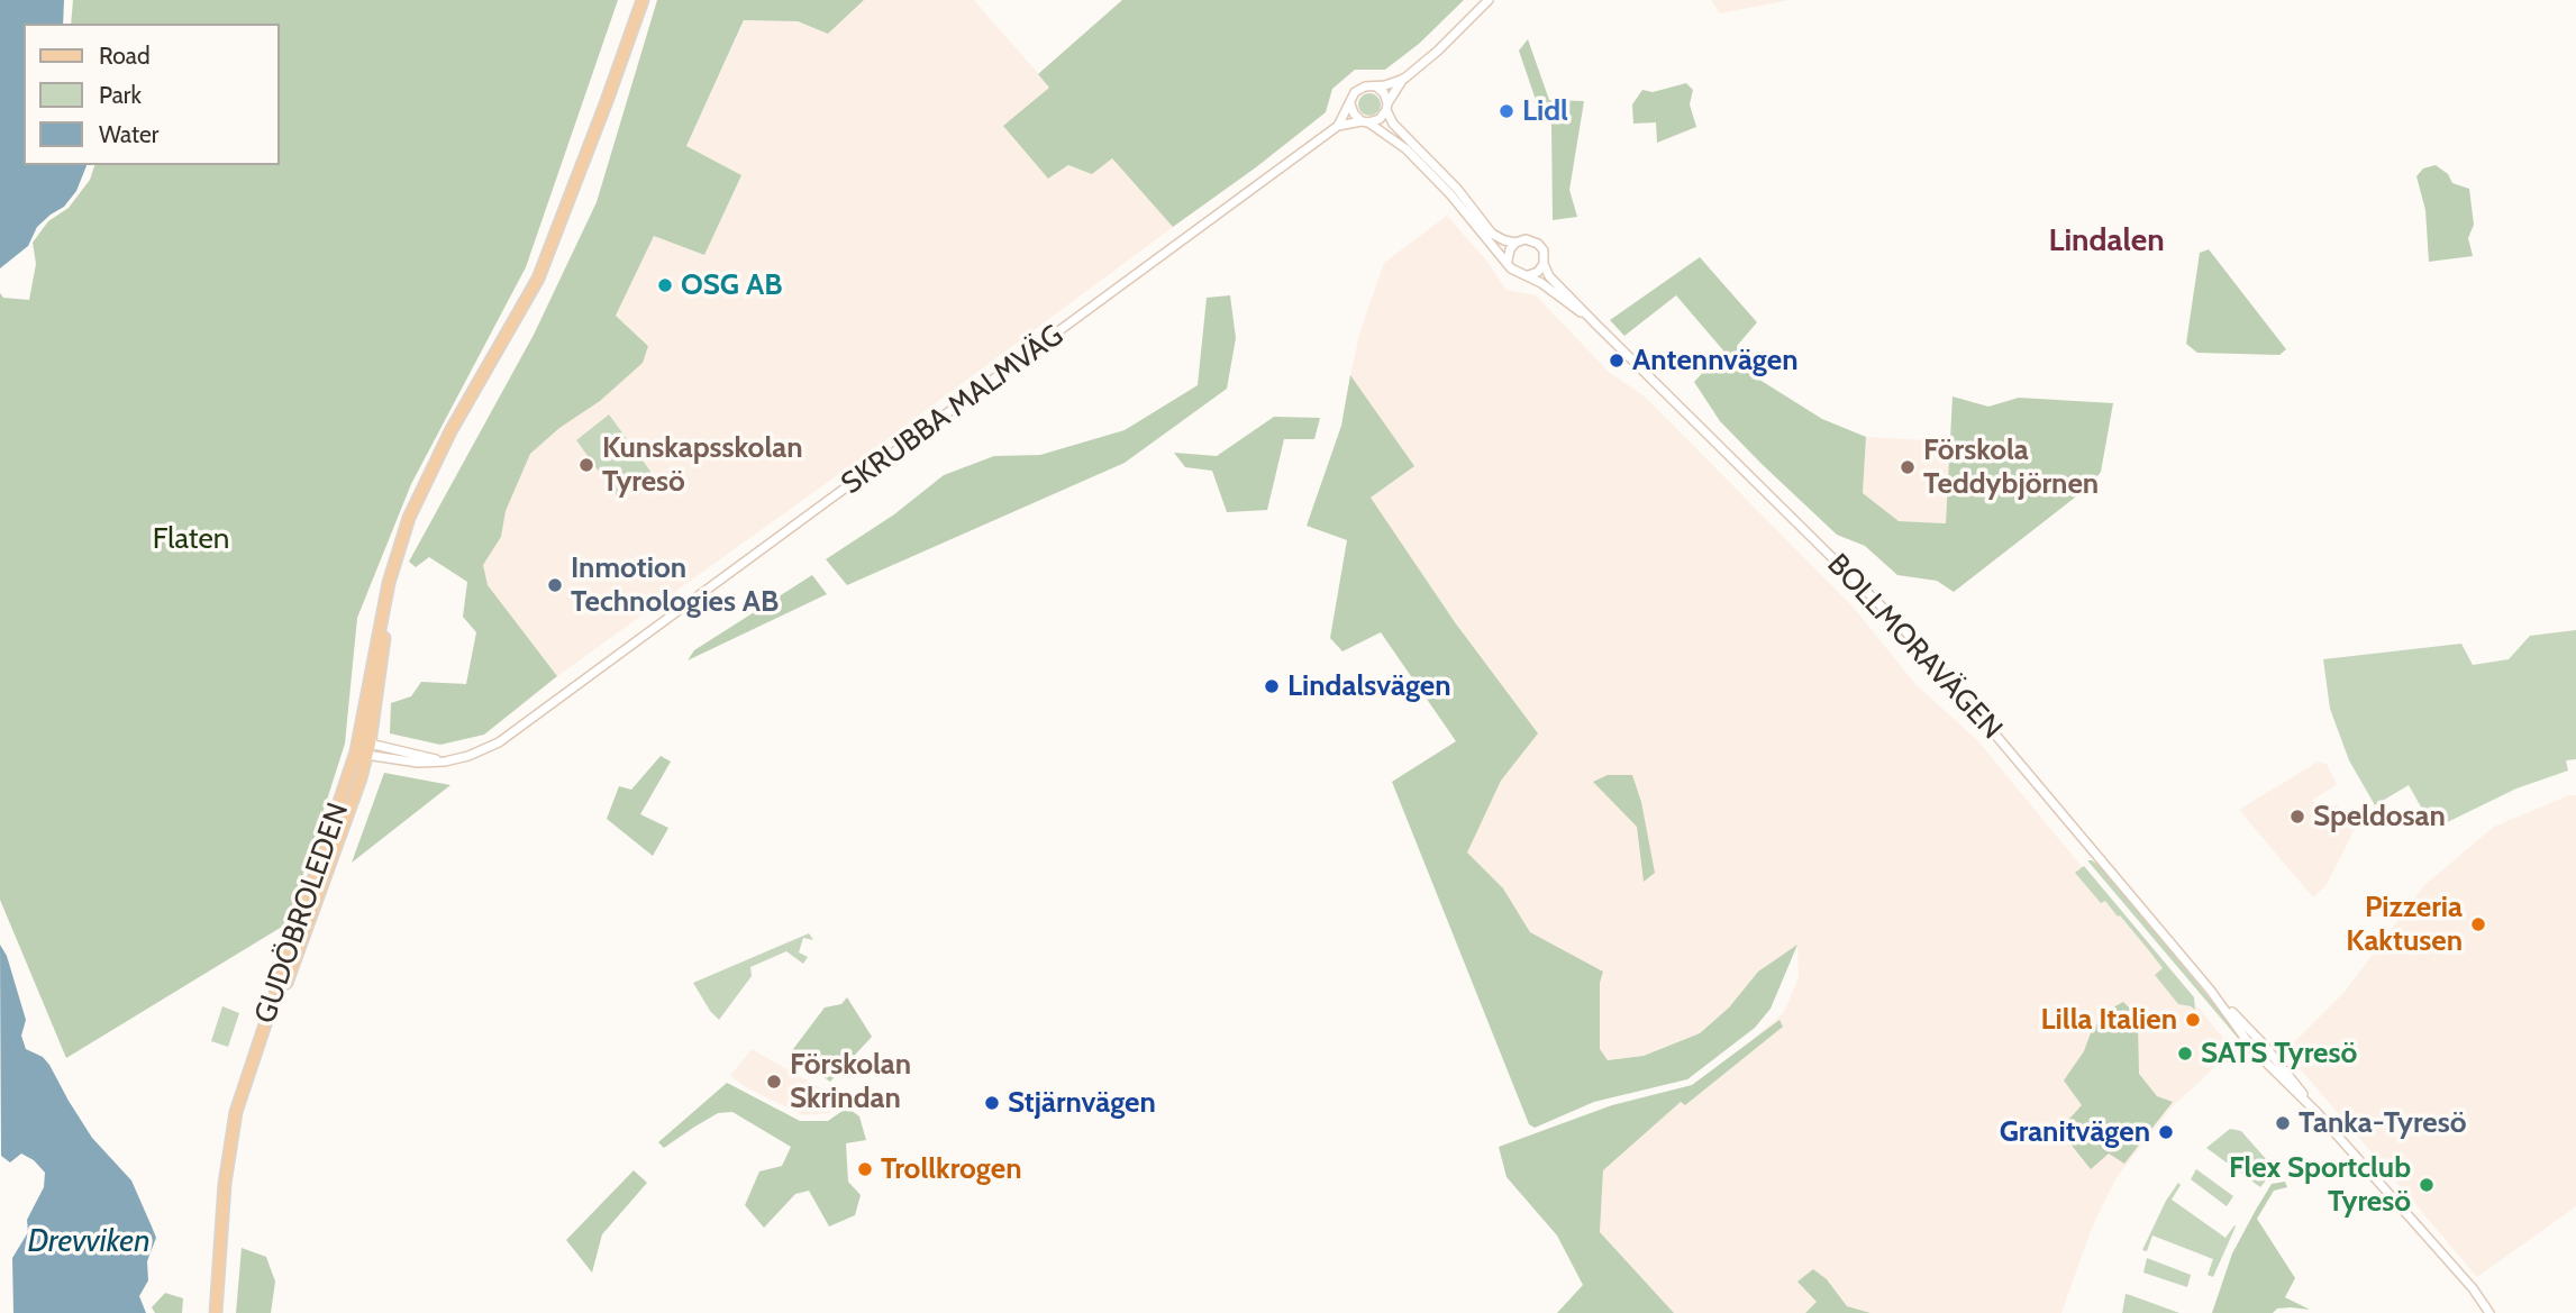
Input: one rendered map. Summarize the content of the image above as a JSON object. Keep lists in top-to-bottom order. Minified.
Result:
{"streets":{"main road":["GUDÖBROLEDEN"],"street":["SKRUBBA MALMVÄG","BOLLMORAVÄGEN"]},"crossings":[["SKRUBBA MALMVÄG","GUDÖBROLEDEN"]],"districts":["Lindalen"],"water":["Drevviken"],"parks":["Flaten"],"places":["Lidl","OSG AB","Antennvägen","Kunskapsskolan Tyresö","Förskola Teddybjörnen","Inmotion Technologies AB","Lindalsvägen","Speldosan","Pizzeria Kaktusen","Lilla Italien","SATS Tyresö","Förskolan Skrindan","Stjärnvägen","Tanka-Tyresö","Granitvägen","Trollkrogen","Flex Sportclub Tyresö"],"legend":["Road","Park","Water"]}
